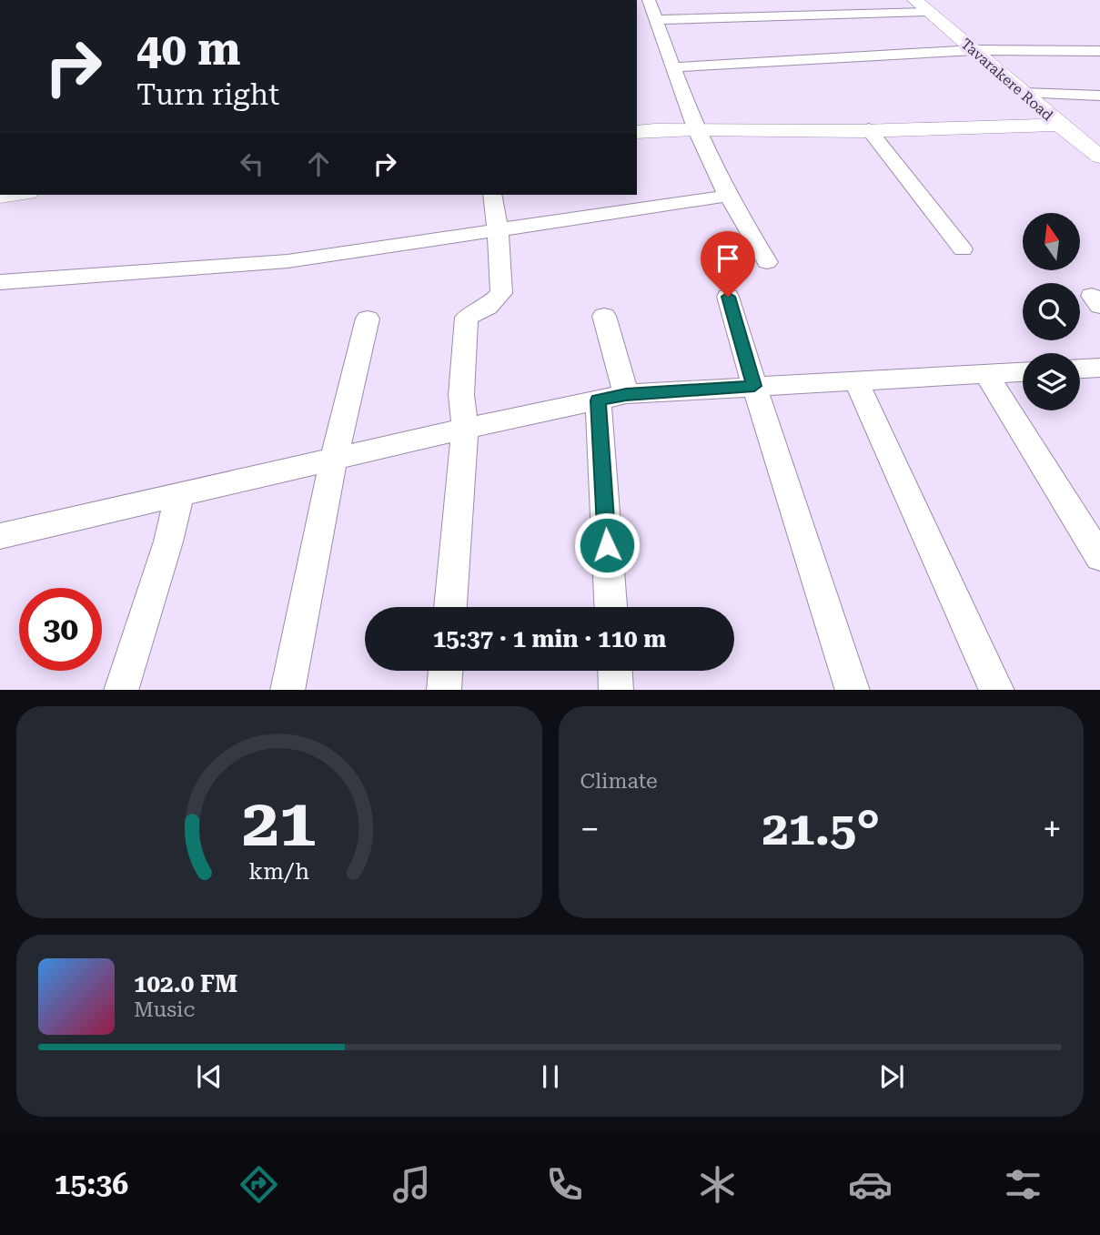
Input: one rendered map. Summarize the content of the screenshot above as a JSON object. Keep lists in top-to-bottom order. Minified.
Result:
{"streets":{"street":["Tavarakere Road"]},"north":"top","page":{"turn":["40 m","Turn right"],"limit":"30","trip":"15:37 · 1 min · 110 m","tile":"Climate","heat":["−","21.5°","+"],"song":["102.0 FM","Music"],"tabs":"15:36","gauge":["21","km/h"]}}
